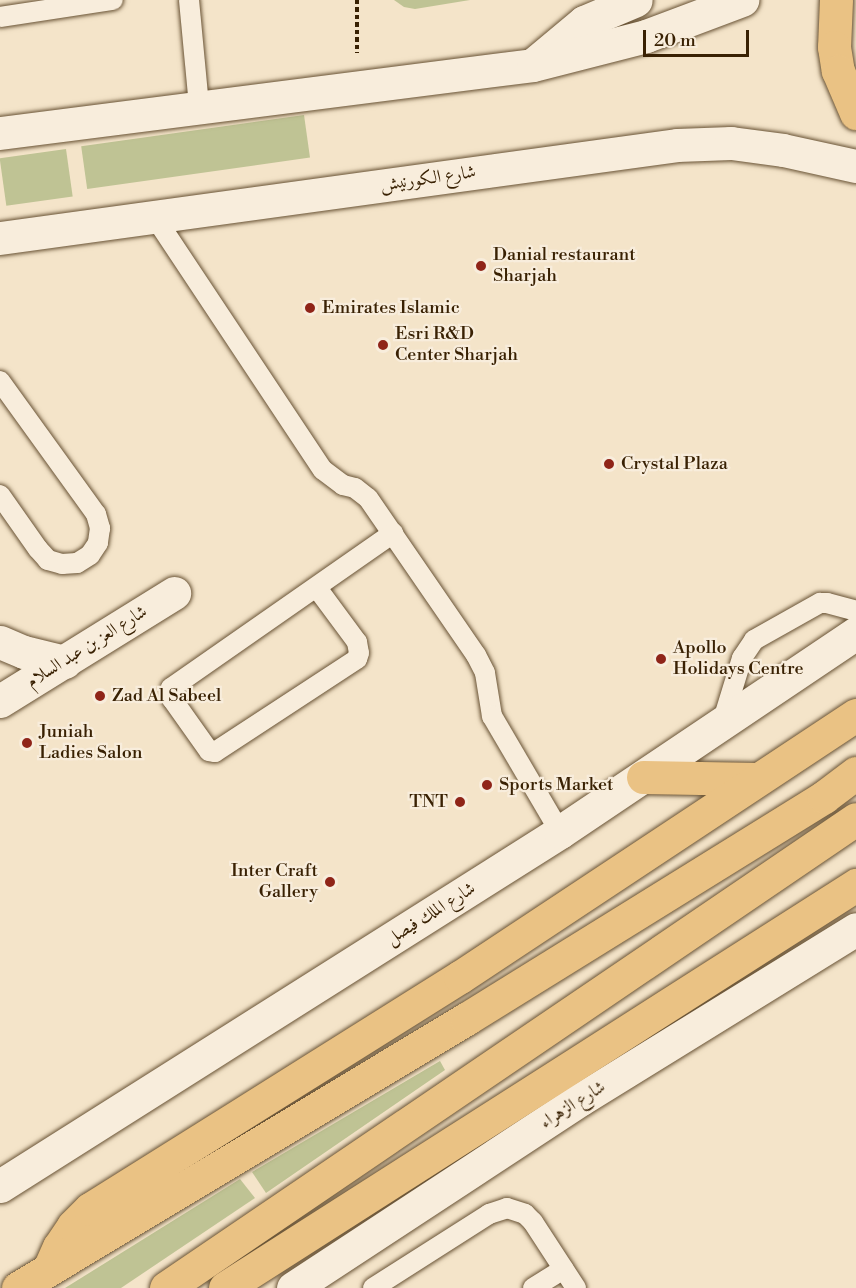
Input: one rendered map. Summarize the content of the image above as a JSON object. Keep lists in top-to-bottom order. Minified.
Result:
{"streets":{"street":["شارع الكورنيش","شارع العز بن عبد السلام","شارع الملك فيصل","شارع الزهراء"]},"places":["Danial restaurant Sharjah","Emirates Islamic","Esri R&D Center Sharjah","Crystal Plaza","Apollo Holidays Centre","Zad Al Sabeel","Juniah Ladies Salon","Sports Market","TNT","Inter Craft Gallery"],"scale_bar":"20 m"}
